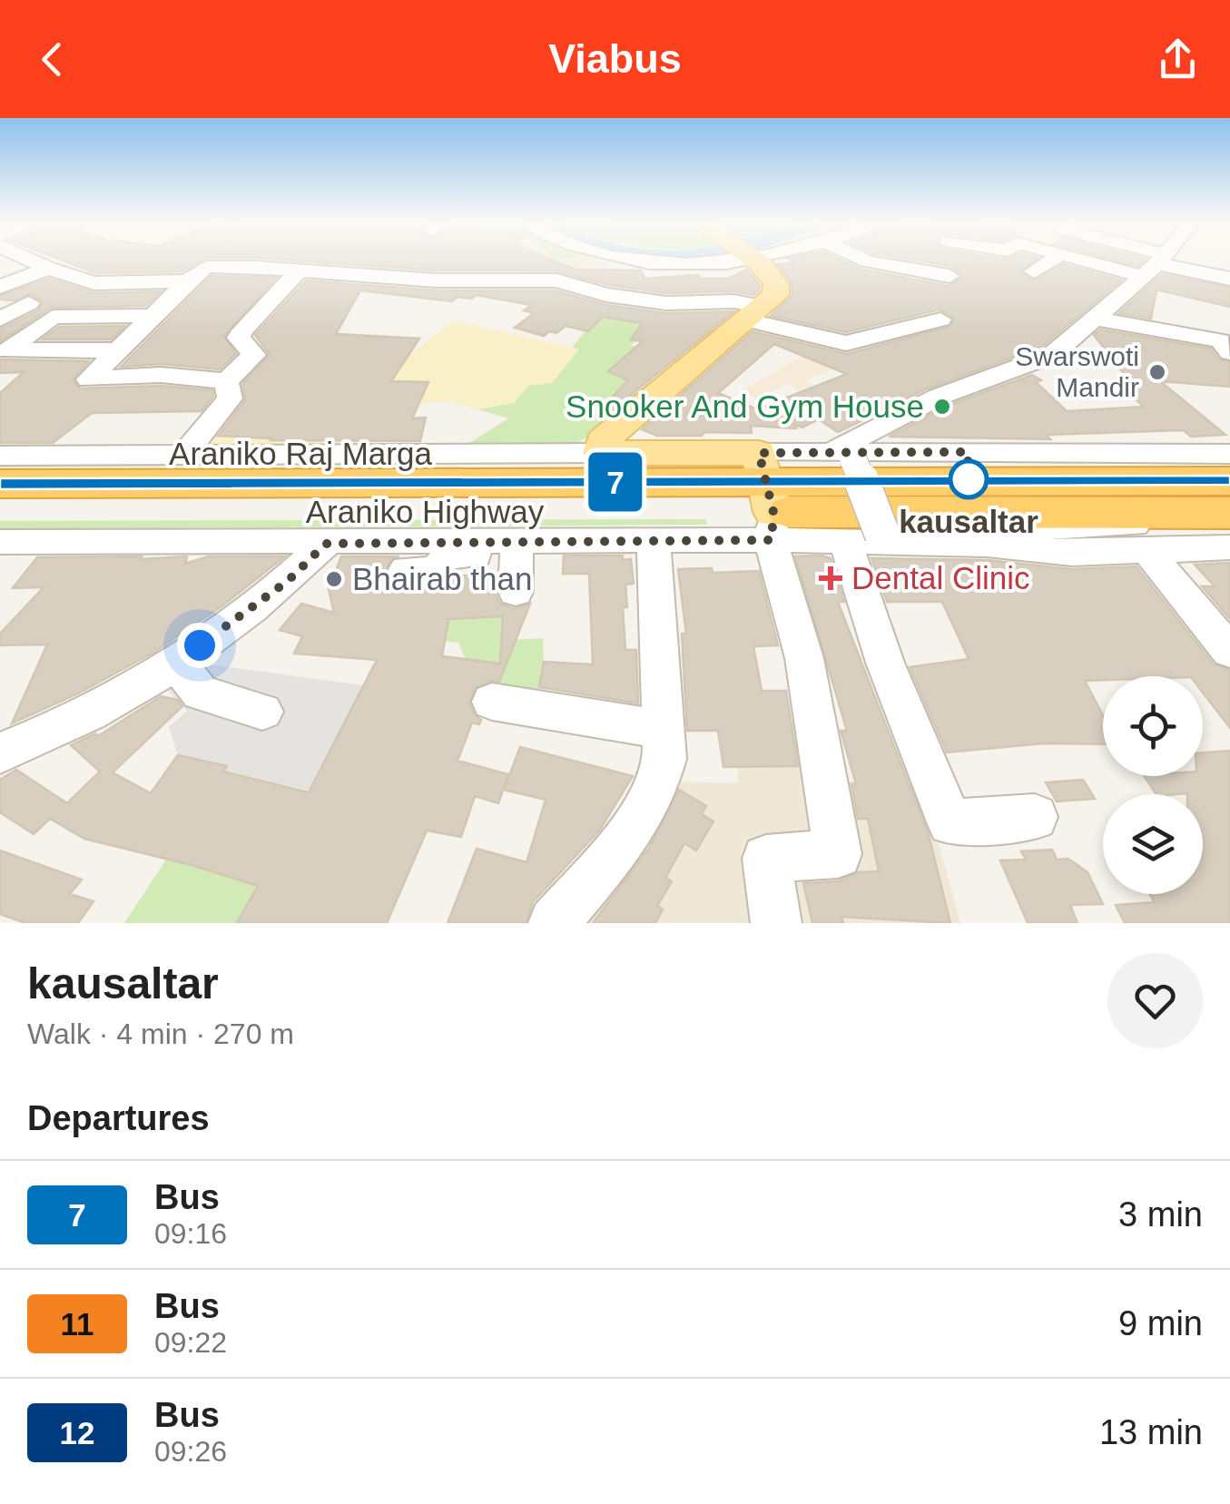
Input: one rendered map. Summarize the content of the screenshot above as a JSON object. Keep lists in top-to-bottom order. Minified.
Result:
{"streets":{"highway":["Araniko Highway"],"street":["Araniko Raj Marga"]},"places":{"other":["Swarswoti Mandir","Snooker And Gym House","kausaltar","Bhairab than"],"health":["Dental Clinic"]},"lines":["bus line 7"],"page":{"header":"Viabus","on_map":"7","heading":[["kausaltar","Walk · 4 min · 270 m"],"Departures"],"list":[{"mark":"7","name":"Bus","note":"09:16","value":"3 min"},{"mark":"11","name":"Bus","note":"09:22","value":"9 min"},{"mark":"12","name":"Bus","note":"09:26","value":"13 min"}]}}
